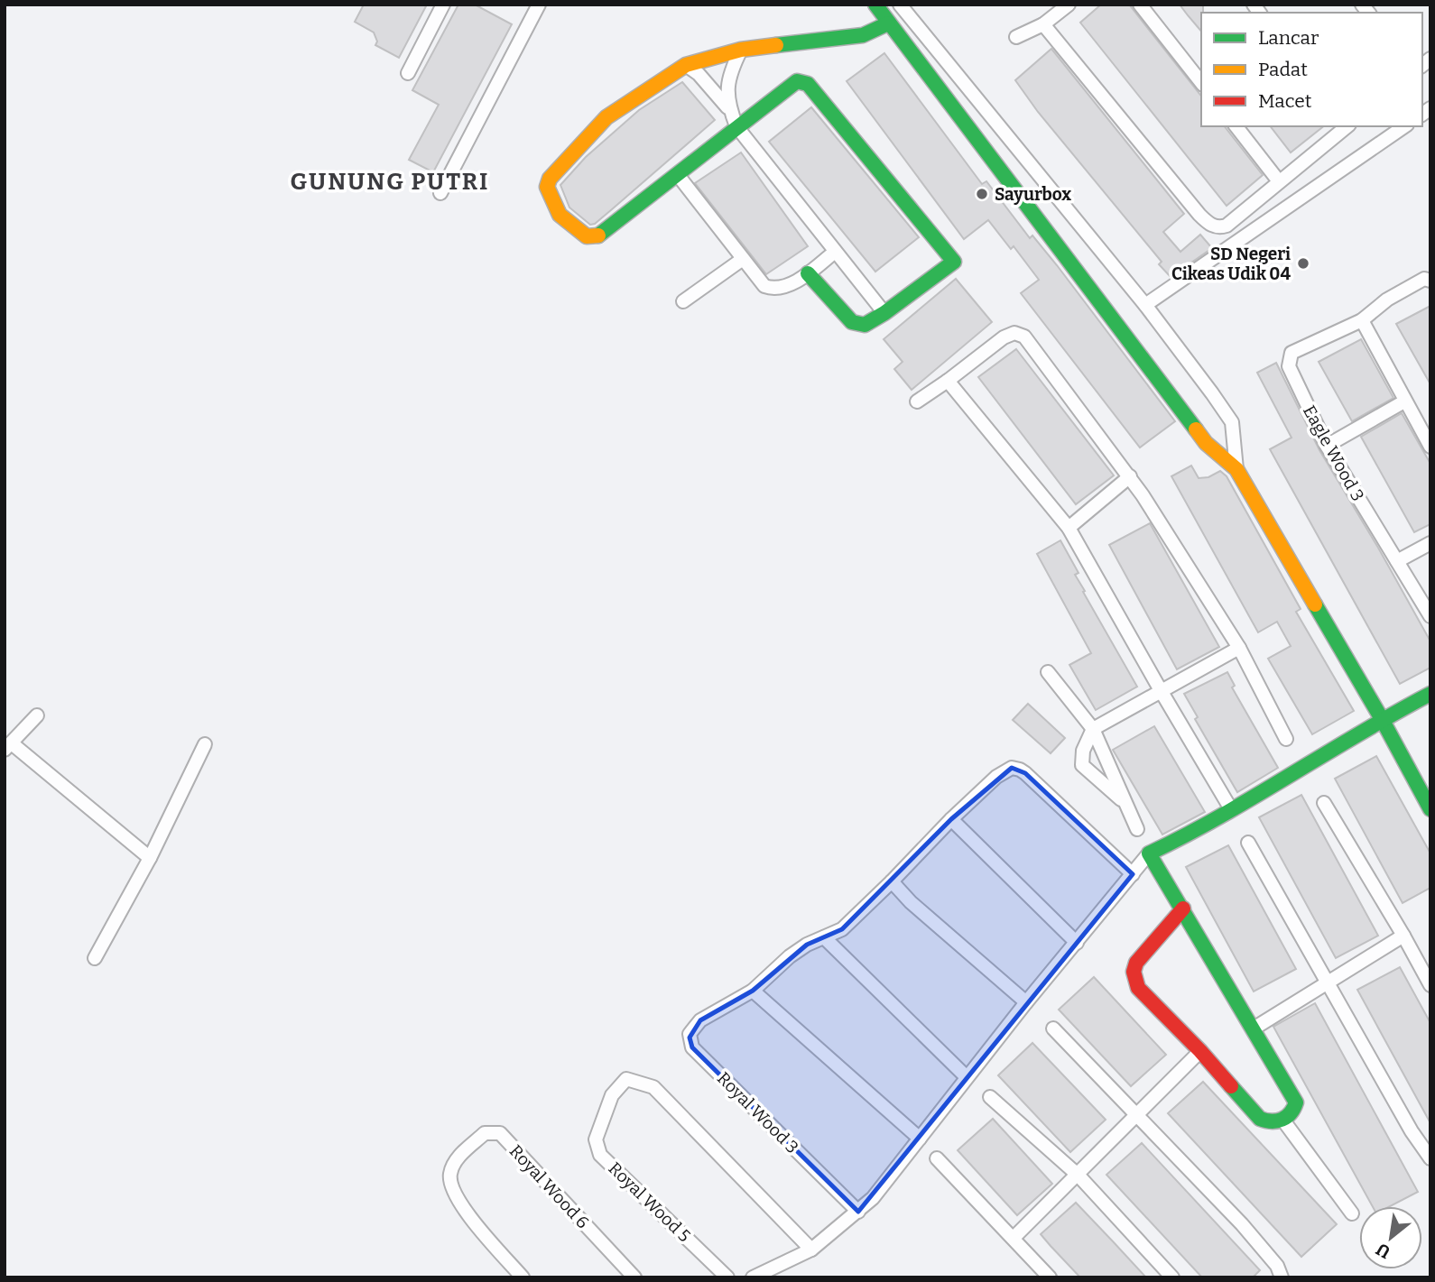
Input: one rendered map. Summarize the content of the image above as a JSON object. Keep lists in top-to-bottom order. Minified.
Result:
{"streets":{"street":["Eagle Wood 3","Royal Wood 3","Royal Wood 6","Royal Wood 5"]},"districts":["GUNUNG PUTRI"],"places":["Sayurbox","SD Negeri Cikeas Udik 04"],"legend":["Lancar","Padat","Macet"],"north":"bottom left"}
